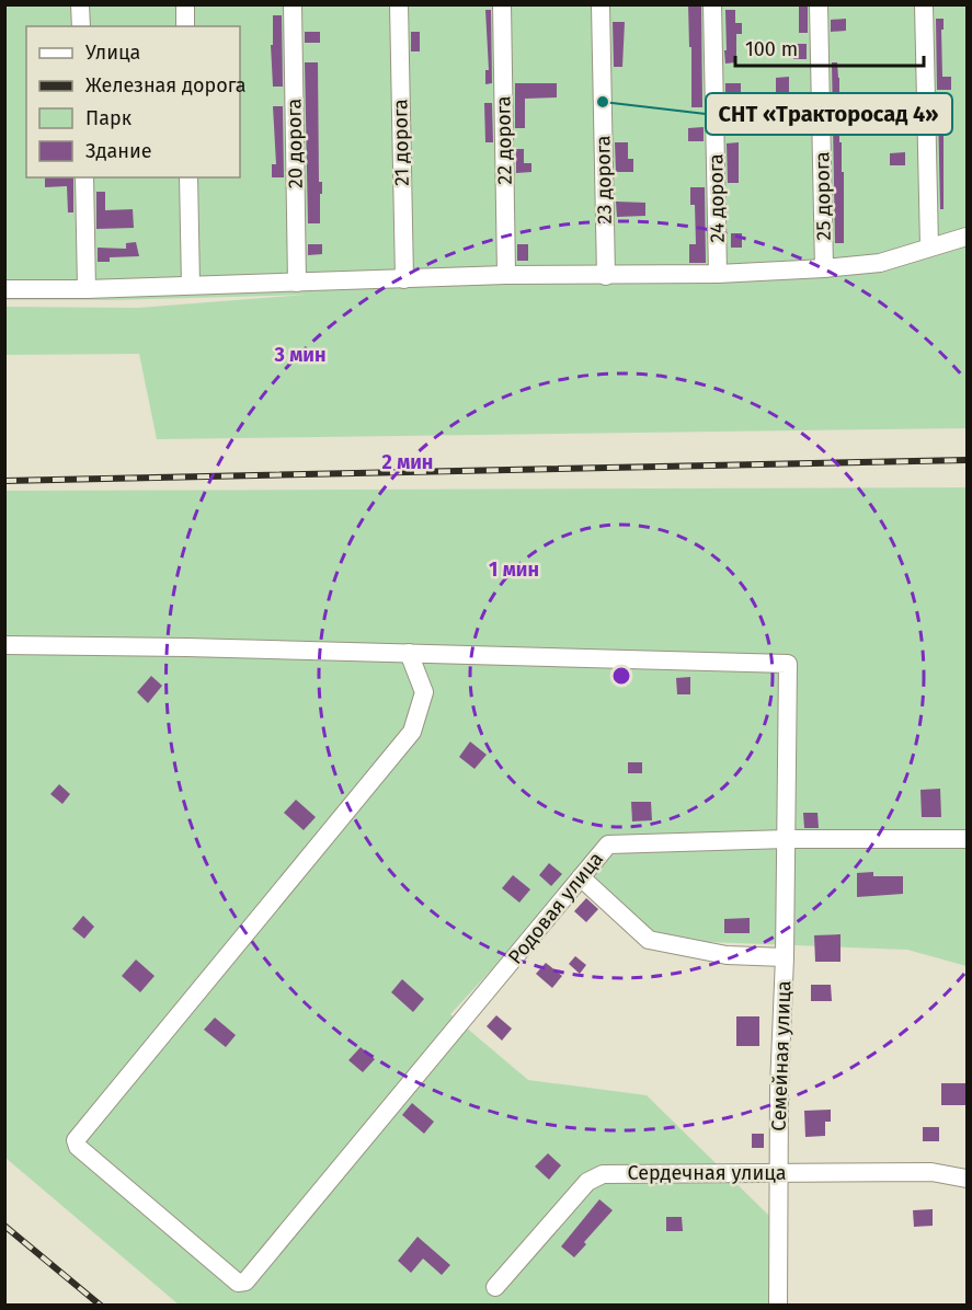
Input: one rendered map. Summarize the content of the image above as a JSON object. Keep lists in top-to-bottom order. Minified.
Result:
{"streets":{"street":["22 дорога","21 дорога","20 дорога","23 дорога","25 дорога","24 дорога","Родовая улица","Семейная улица","Сердечная улица"]},"crossings":[["Родовая улица","Семейная улица"],["Семейная улица","Сердечная улица"]],"places":["СНТ «Тракторосад 4»"],"legend":["Улица","Железная дорога","Парк","Здание"],"scale_bar":"100 m","rings":["3 мин","2 мин","1 мин"]}
